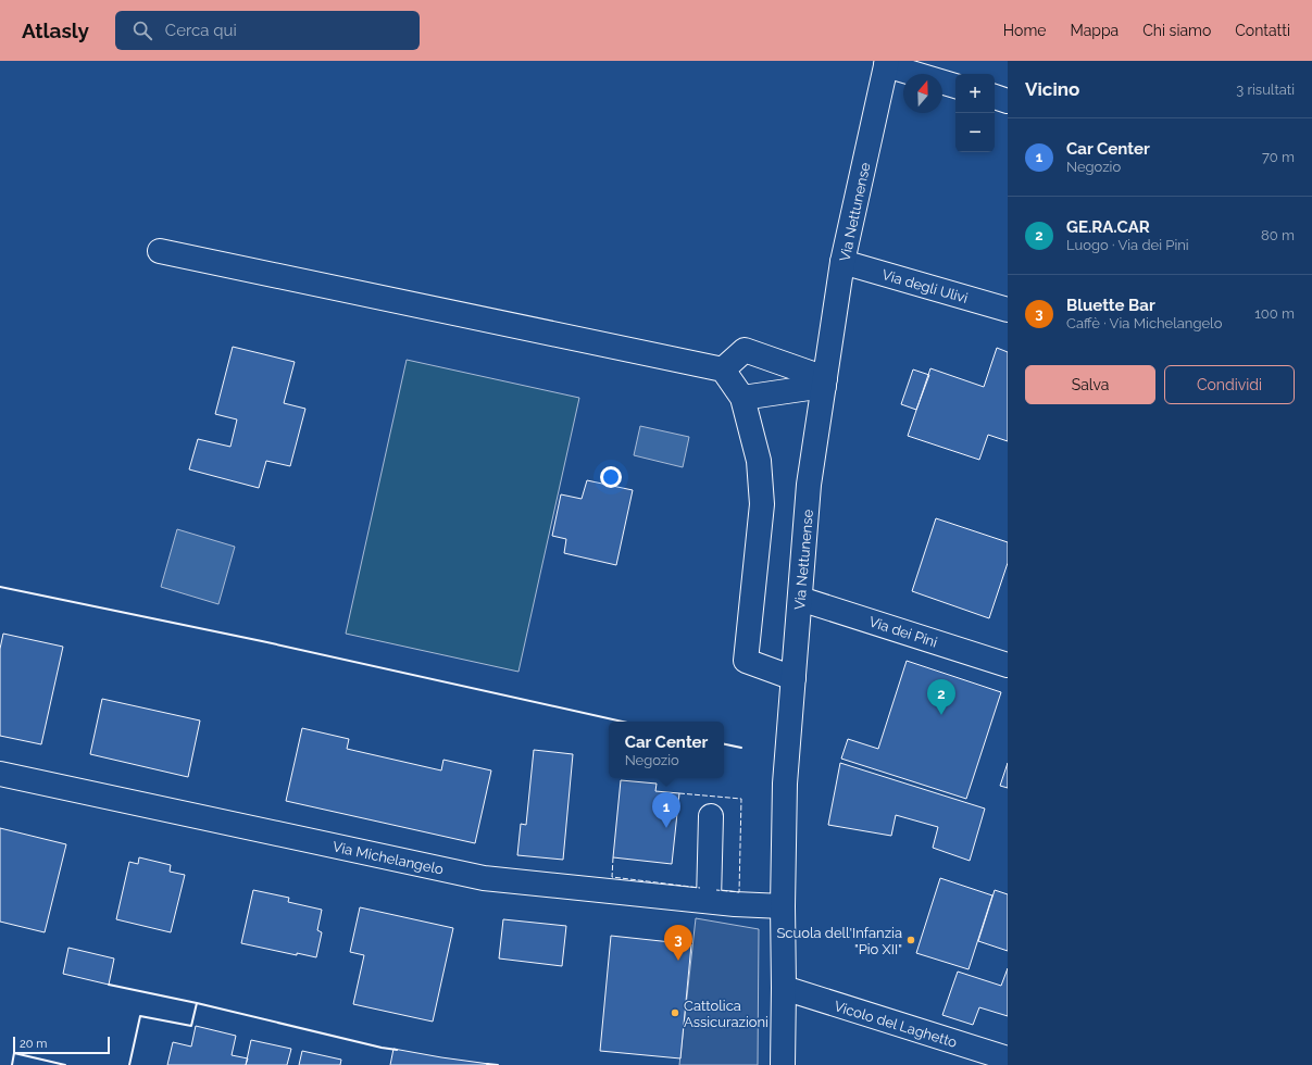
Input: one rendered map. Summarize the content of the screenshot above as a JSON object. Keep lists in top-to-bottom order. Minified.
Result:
{"streets":{"street":["Via Nettunense","Via degli Ulivi","Via dei Pini","Via Michelangelo","Vicolo del Laghetto"]},"crossings":[["Via Nettunense","Via degli Ulivi"],["Via Nettunense","Via dei Pini"],["Via Nettunense","Via Michelangelo"],["Via Nettunense","Vicolo del Laghetto"]],"places":["Scuola dell'Infanzia \"Pio XII\"","Cattolica Assicurazioni"],"scale_bar":"20 m","north":"top","page":{"header":"Atlasly","search":"Cerca qui","nav":["Home","Mappa","Chi siamo","Contatti"],"heading":["Vicino","3 risultati"],"map_buttons":["+","−"],"list":[{"mark":"1","name":"Car Center","note":"Negozio","value":"70 m"},{"mark":"2","name":"GE.RA.CAR","note":"Luogo · Via dei Pini","value":"80 m"},{"mark":"3","name":"Bluette Bar","note":"Caffè · Via Michelangelo","value":"100 m"}],"buttons":["Salva","Condividi"],"pins":["2","1","3"],"popup":["Car Center","Negozio"],"scale":"20 m"}}
